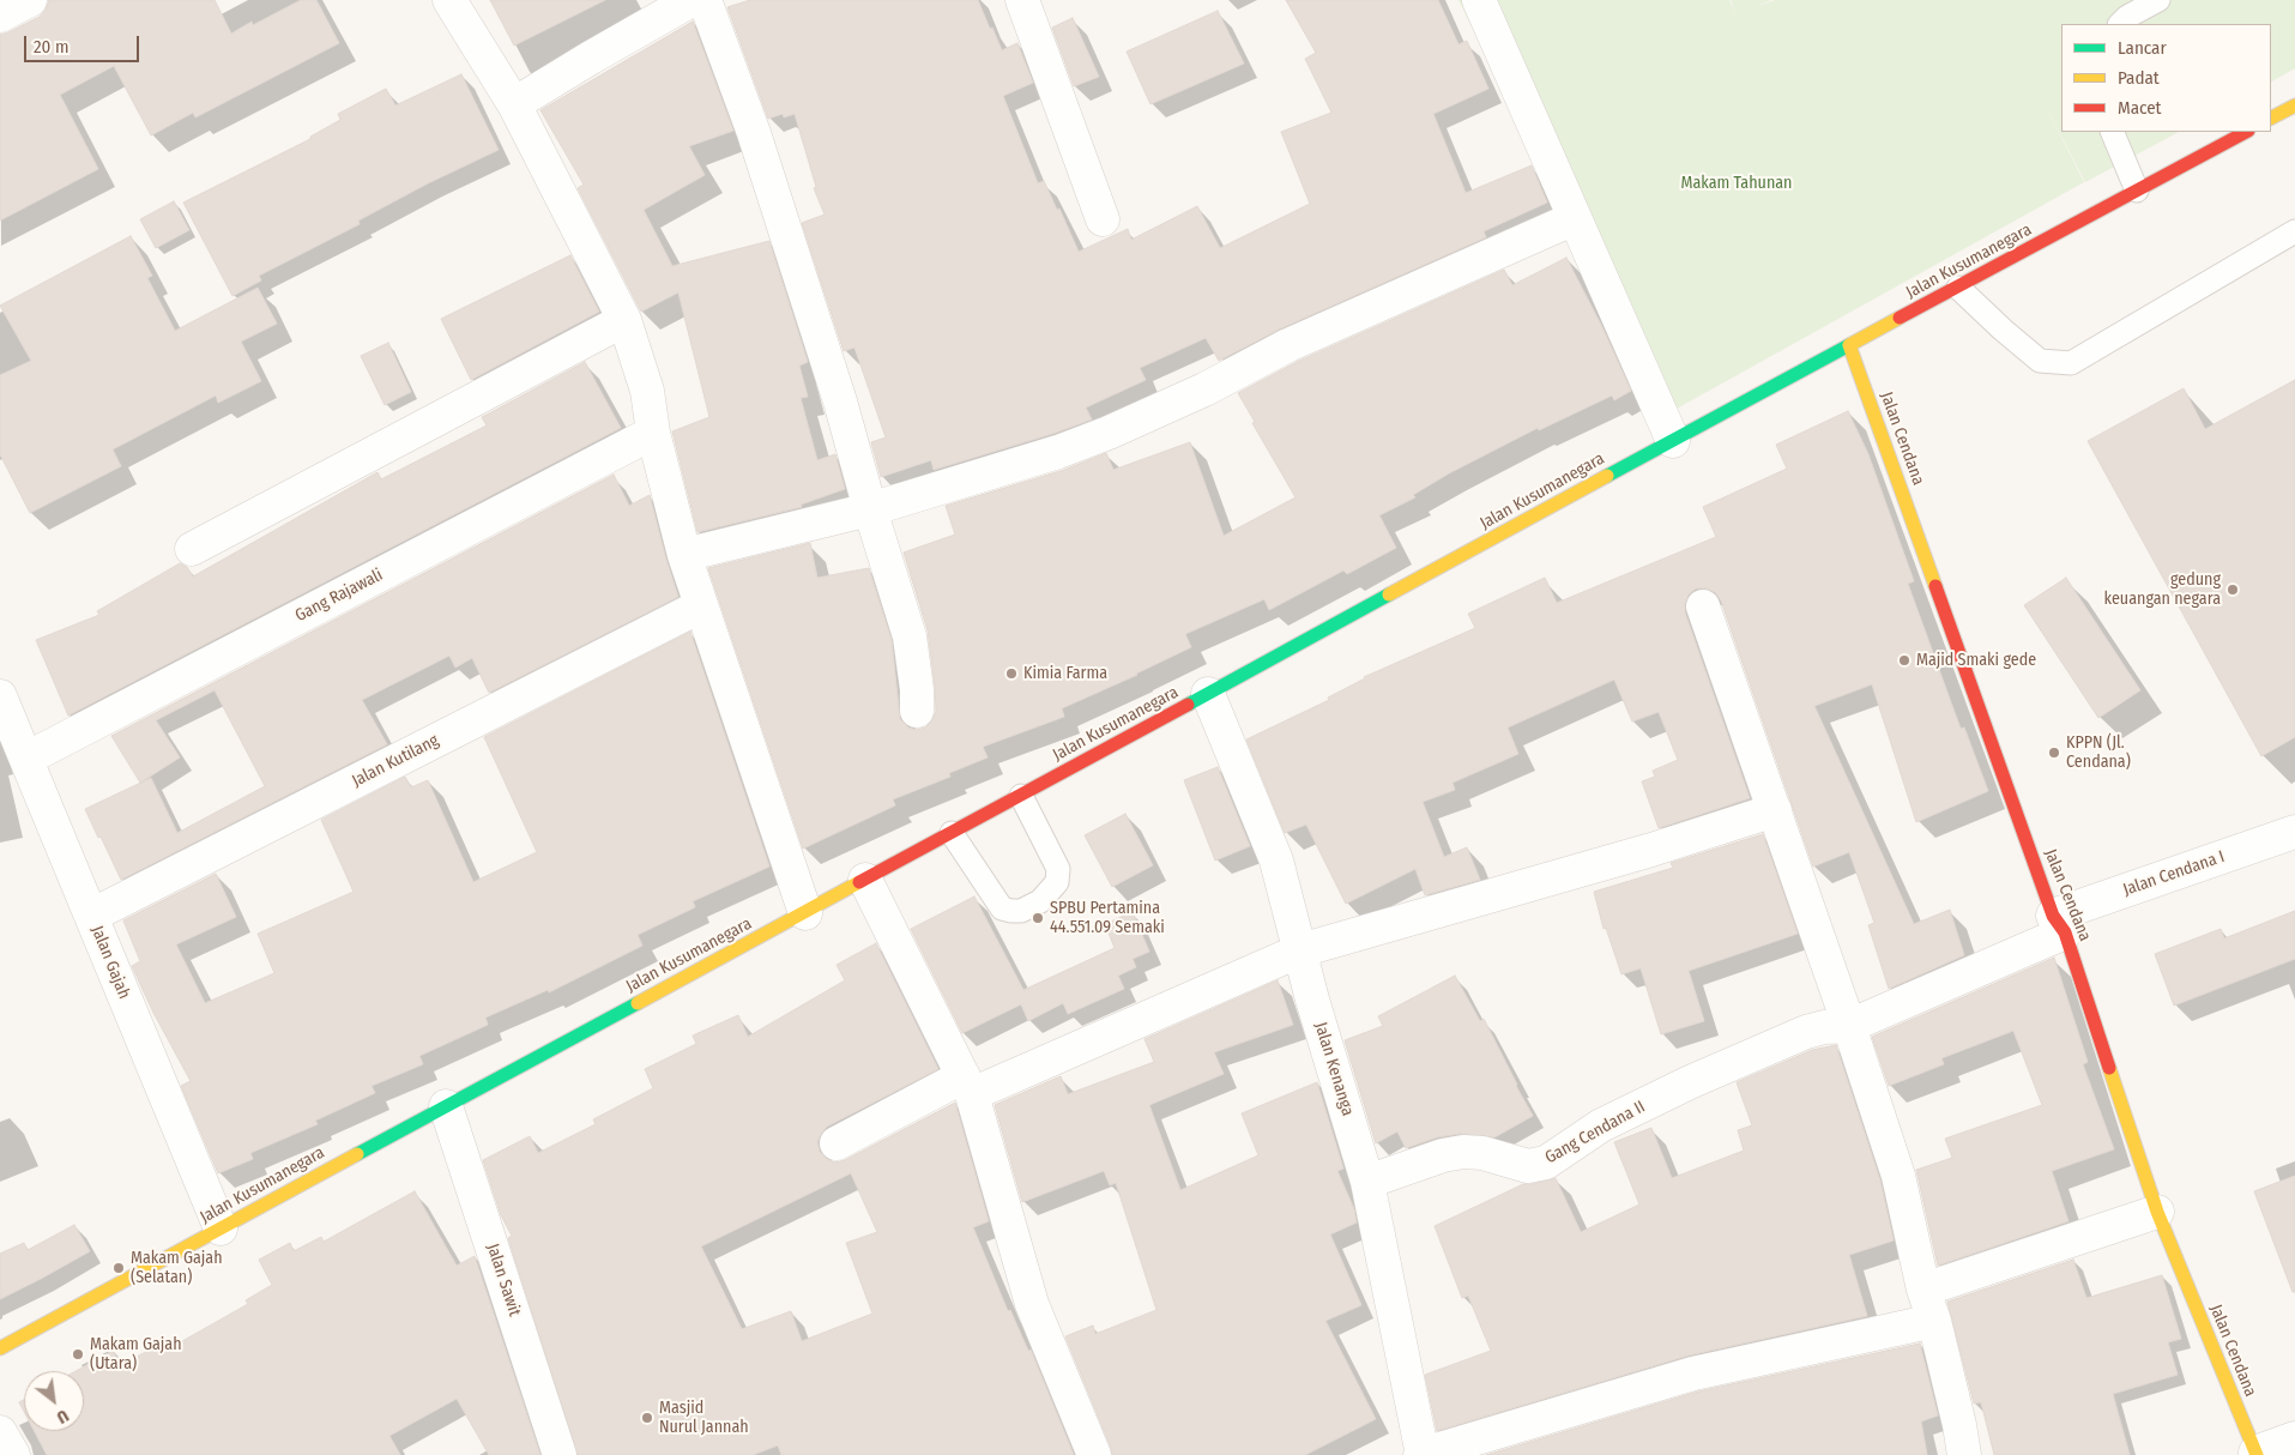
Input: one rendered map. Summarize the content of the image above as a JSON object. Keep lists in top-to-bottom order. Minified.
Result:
{"streets":{"main road":["Jalan Kusumanegara","Jalan Cendana"],"street":["Gang Rajawali","Jalan Kutilang","Jalan Cendana I","Jalan Gajah","Jalan Kenanga","Gang Cendana II","Jalan Sawit"]},"crossings":[["Jalan Kusumanegara","Jalan Cendana"],["Jalan Kusumanegara","Jalan Gajah"],["Jalan Kusumanegara","Jalan Kenanga"],["Jalan Kusumanegara","Jalan Sawit"],["Jalan Cendana","Jalan Cendana I"],["Gang Rajawali","Jalan Gajah"],["Jalan Kutilang","Jalan Gajah"],["Jalan Cendana I","Gang Cendana II"],["Jalan Kenanga","Gang Cendana II"]],"parks":["Makam Tahunan"],"places":["gedung keuangan negara","Majid Smaki gede","Kimia Farma","KPPN (Jl. Cendana)","SPBU Pertamina 44.551.09 Semaki","Makam Gajah (Selatan)","Makam Gajah (Utara)","Masjid Nurul Jannah"],"legend":["Lancar","Padat","Macet"],"scale_bar":"20 m","north":"bottom right"}
